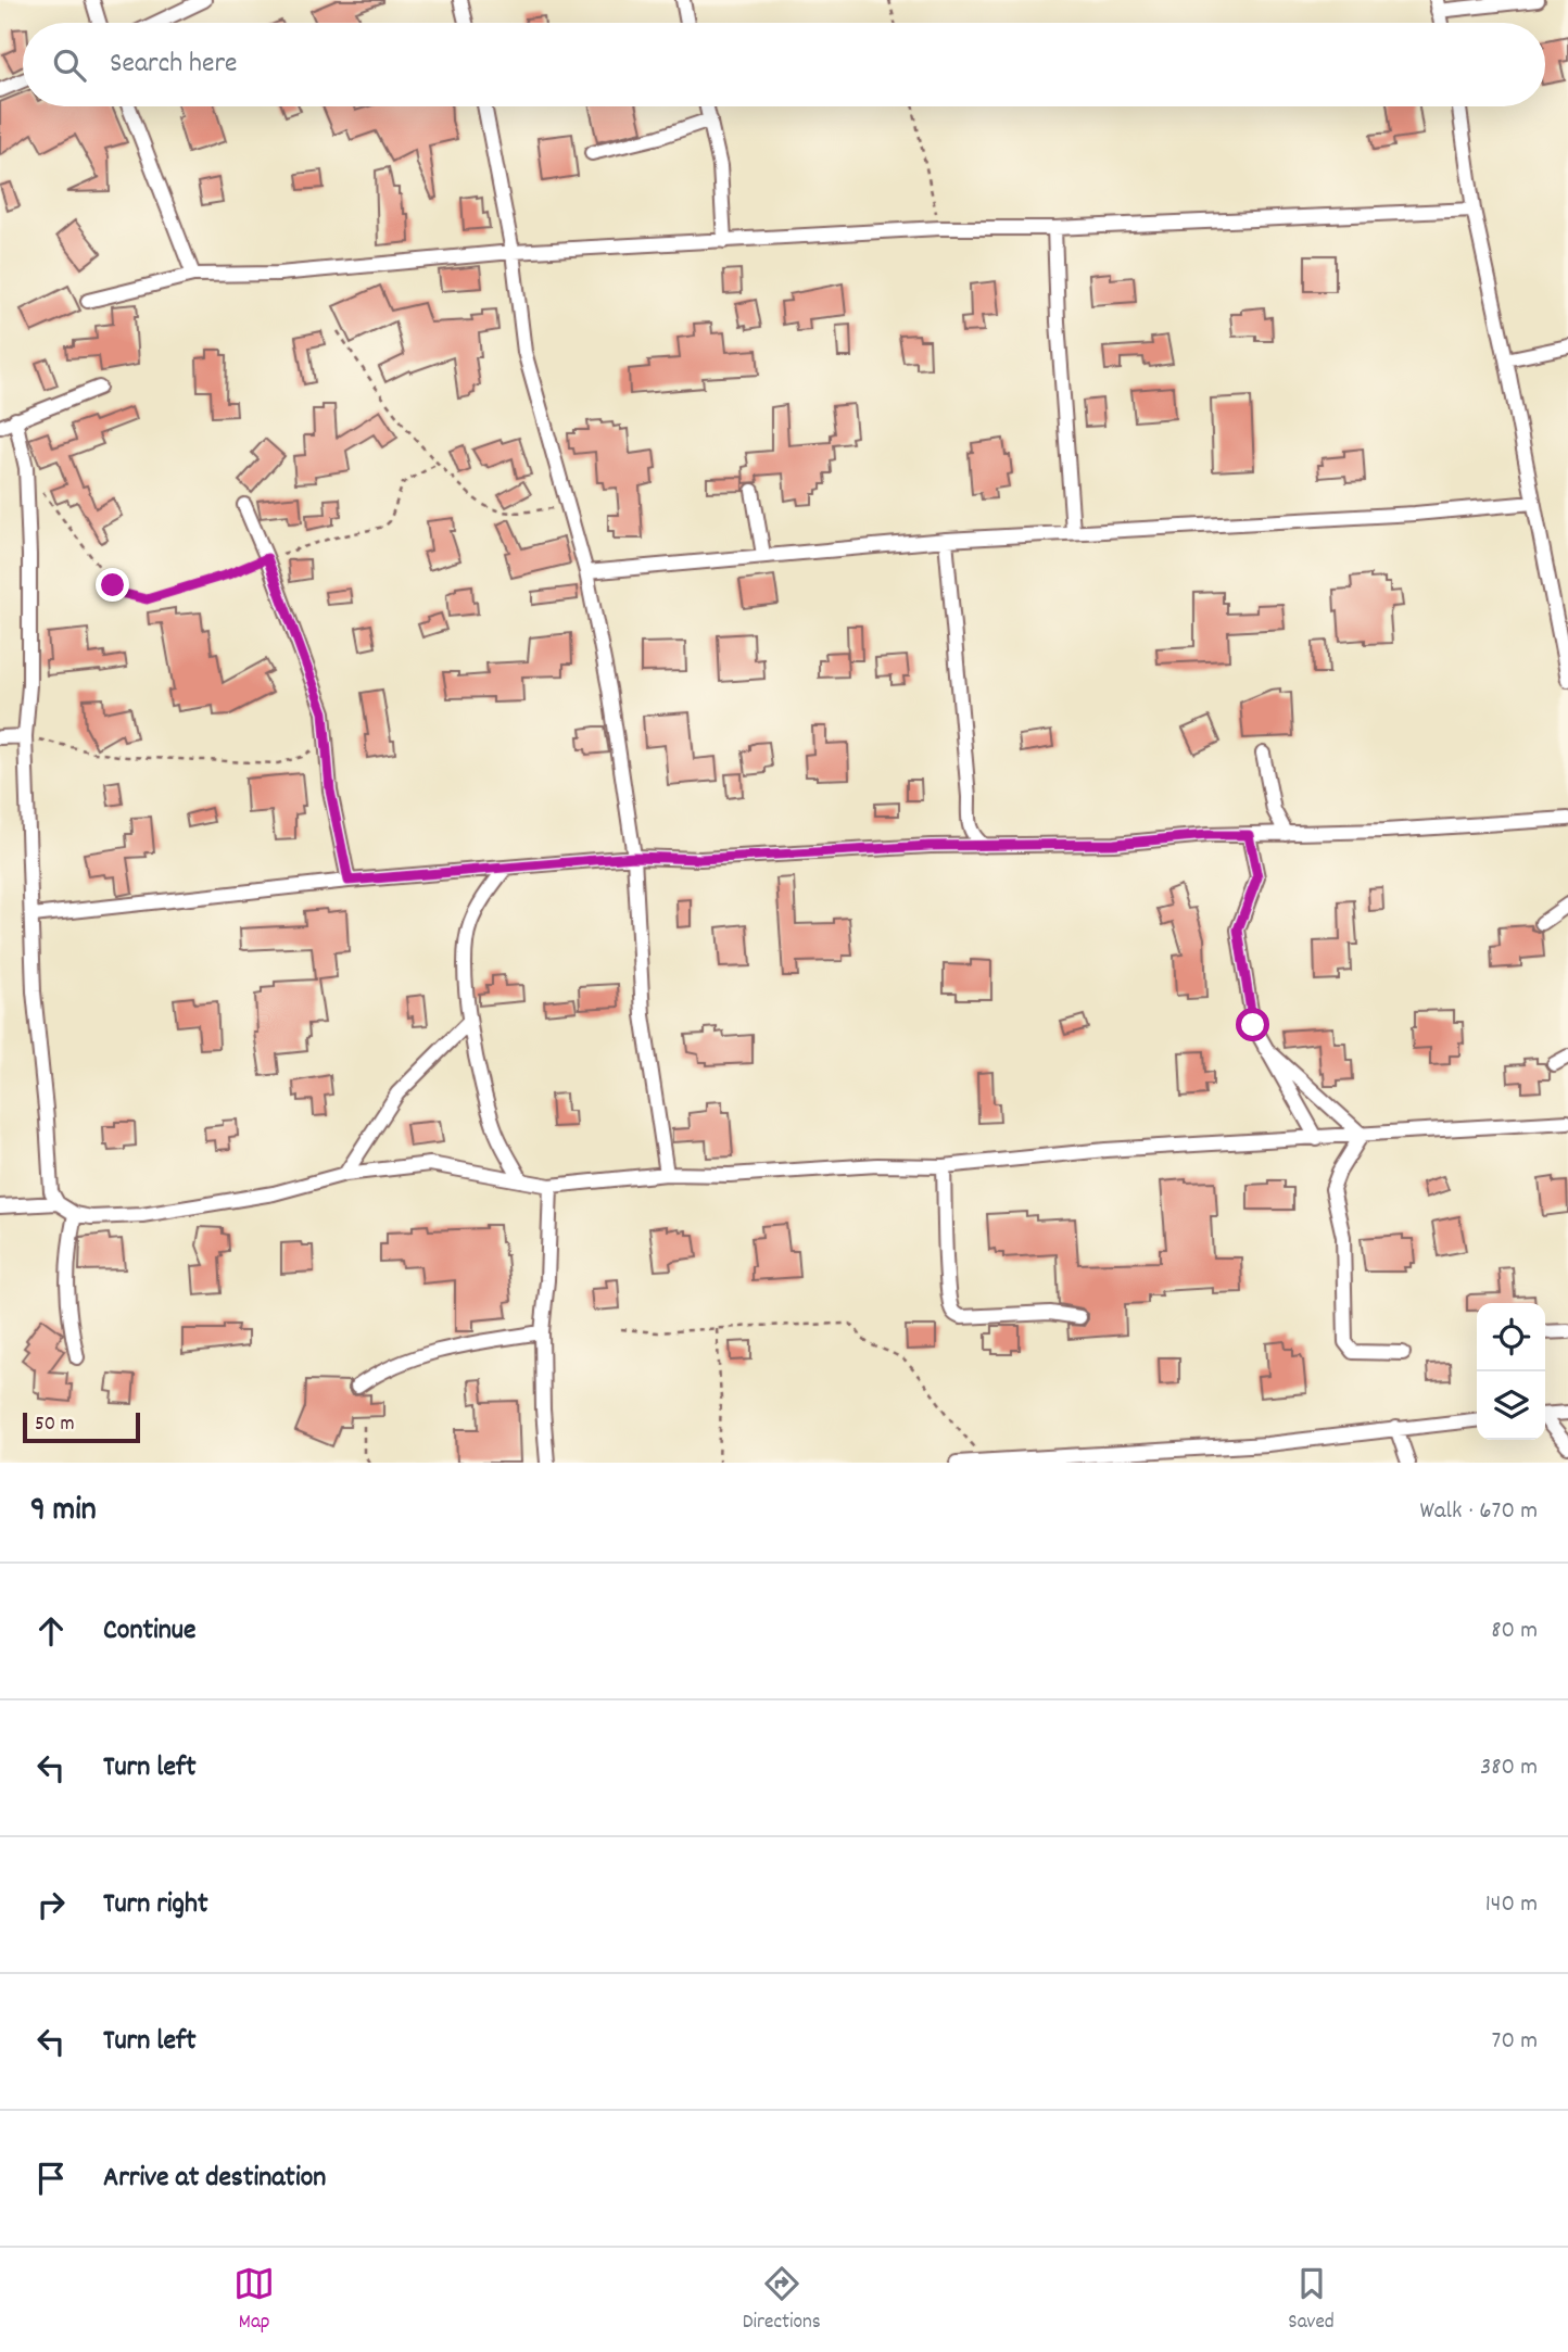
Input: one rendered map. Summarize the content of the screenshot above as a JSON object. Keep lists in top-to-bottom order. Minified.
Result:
{"scale_bar":"50 m","page":{"search":"Search here","scale":"50 m","heading":["9 min","Walk · 670 m"],"list":[["Continue","80 m"],["Turn left","380 m"],["Turn right","140 m"],["Turn left","70 m"],"Arrive at destination"],"nav":["Map","Directions","Saved"]}}
